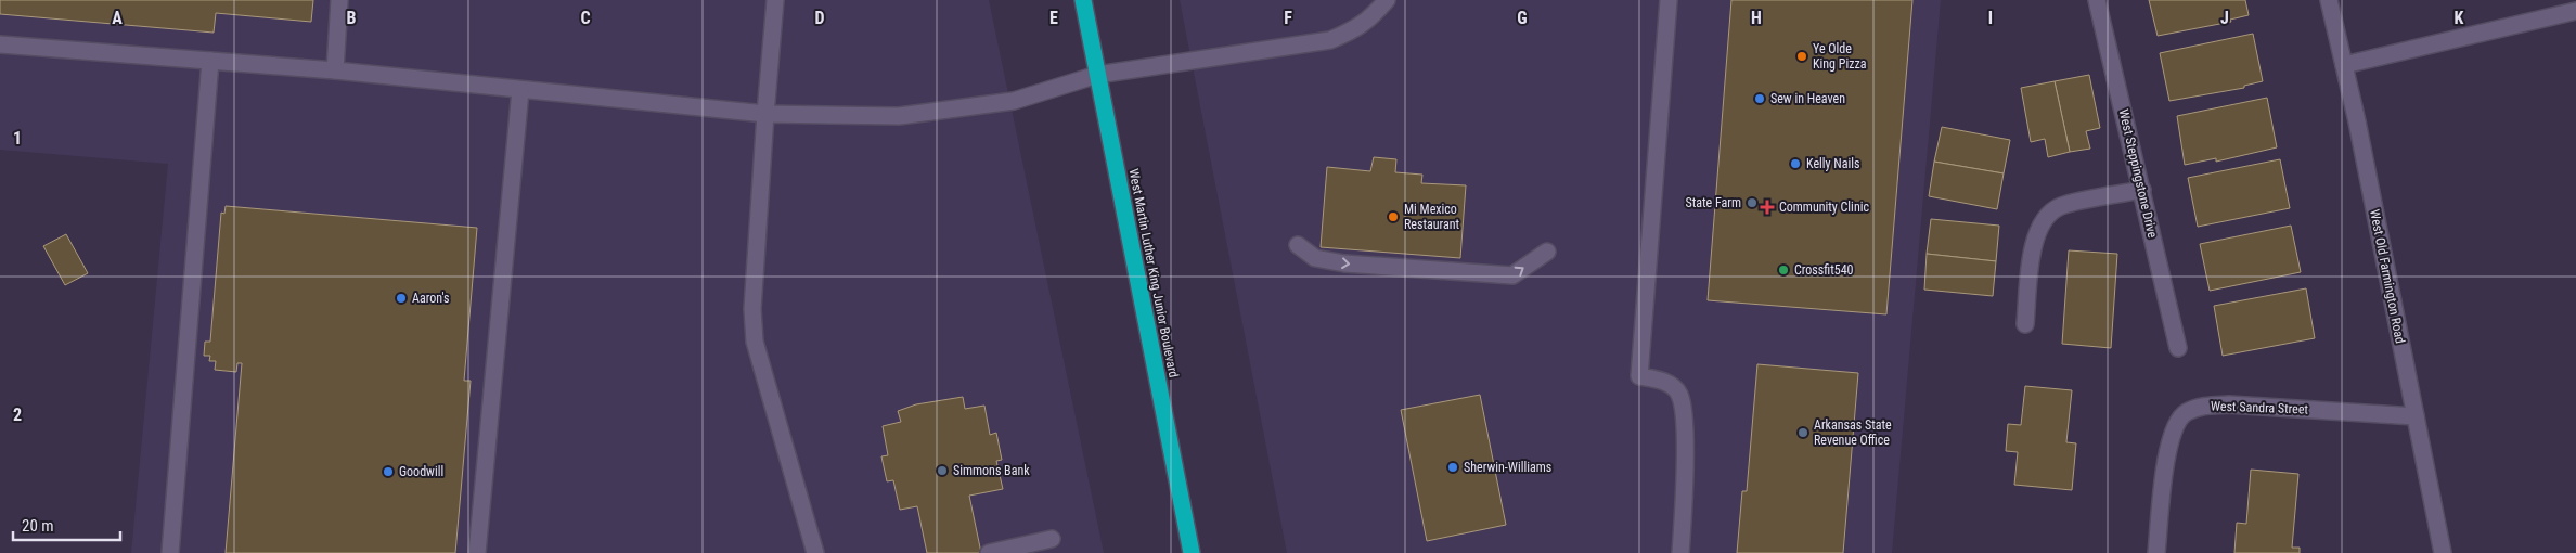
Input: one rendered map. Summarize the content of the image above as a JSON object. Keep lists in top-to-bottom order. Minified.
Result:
{"streets":{"highway":["West Martin Luther King Junior Boulevard"],"street":["West Steppingstone Drive","West Old Farmington Road","West Sandra Street"]},"crossings":[["West Old Farmington Road","West Sandra Street"]],"places":{"other":["Ye Olde King Pizza","Sew in Heaven","Kelly Nails","State Farm","Mi Mexico Restaurant","Crossfit540","Aaron's","Arkansas State Revenue Office","Sherwin-Williams","Simmons Bank","Goodwill"],"health":["Community Clinic"]},"scale_bar":"20 m","grid":{"columns":["A","B","C","D","E","F","G","H","I","J","K"],"rows":["1","2"]}}
